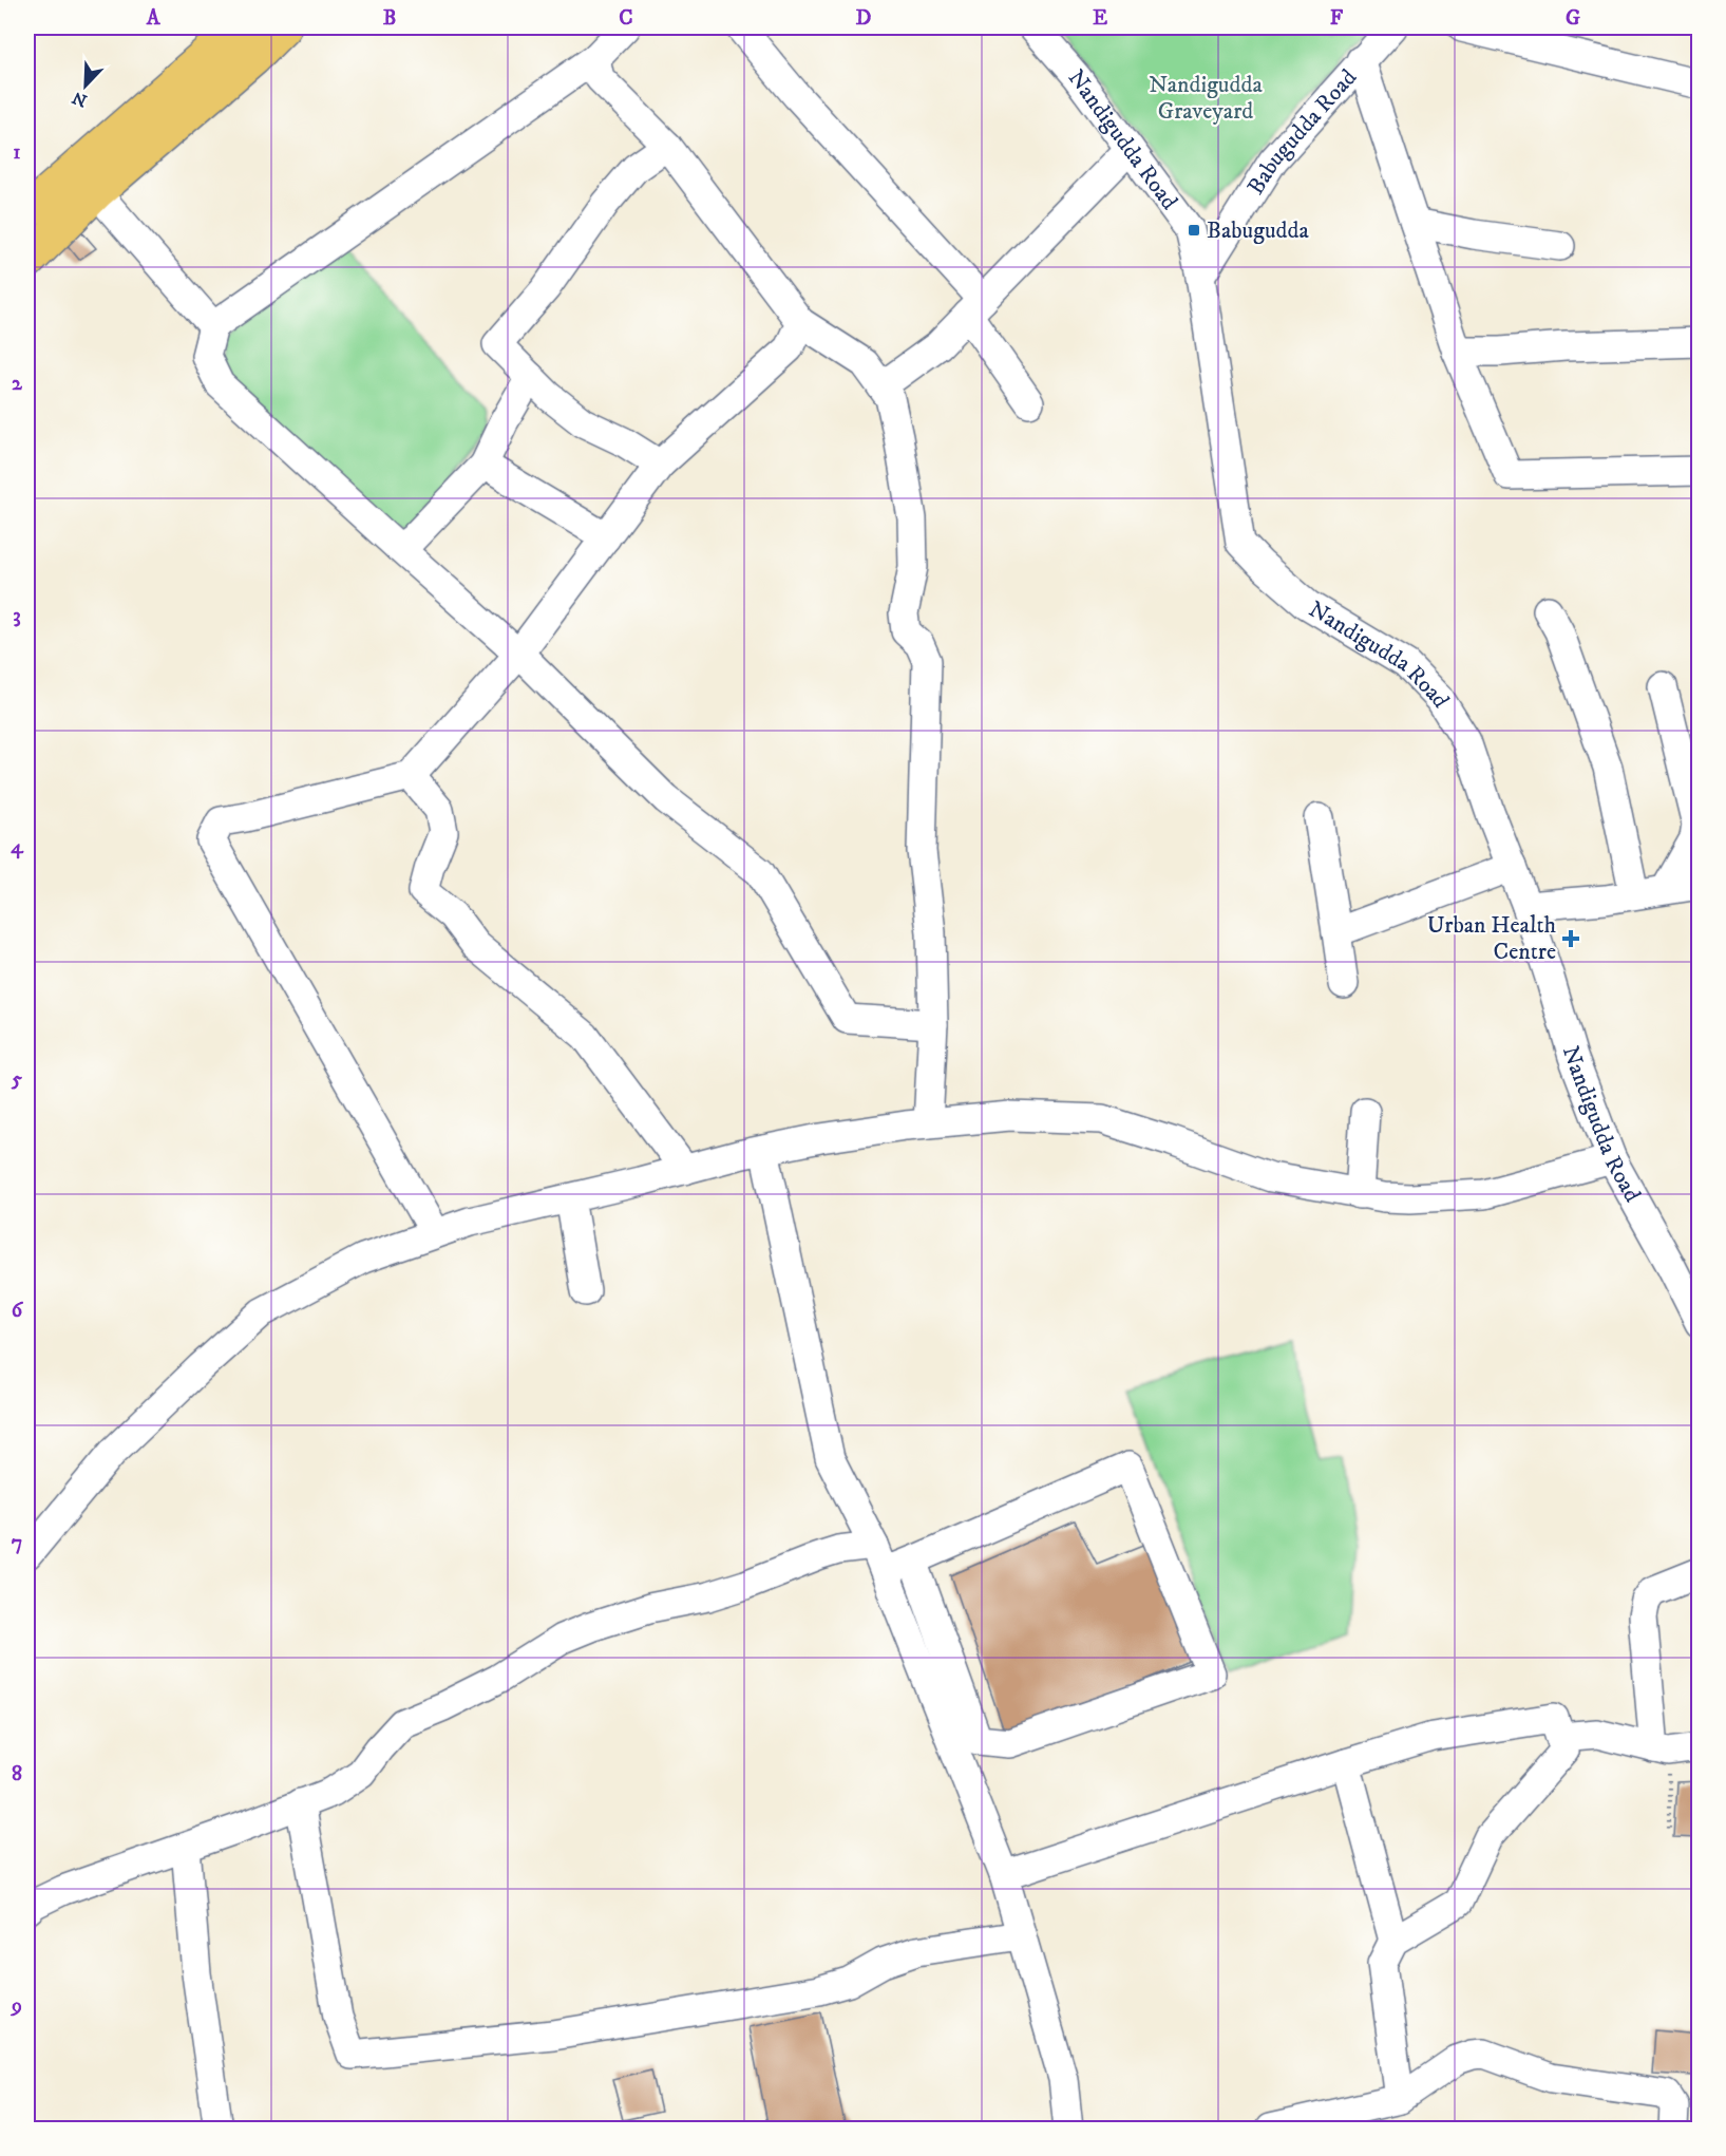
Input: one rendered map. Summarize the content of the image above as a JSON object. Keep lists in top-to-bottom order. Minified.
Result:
{"streets":{"street":["Babugudda Road","Nandigudda Road"]},"crossings":[["Babugudda Road","Nandigudda Road"]],"parks":["Nandigudda Graveyard"],"places":{"transit":["Babugudda"],"health":["Urban Health Centre"]},"north":"bottom left","grid":{"columns":["A","B","C","D","E","F","G"],"rows":["1","2","3","4","5","6","7","8","9"]}}
